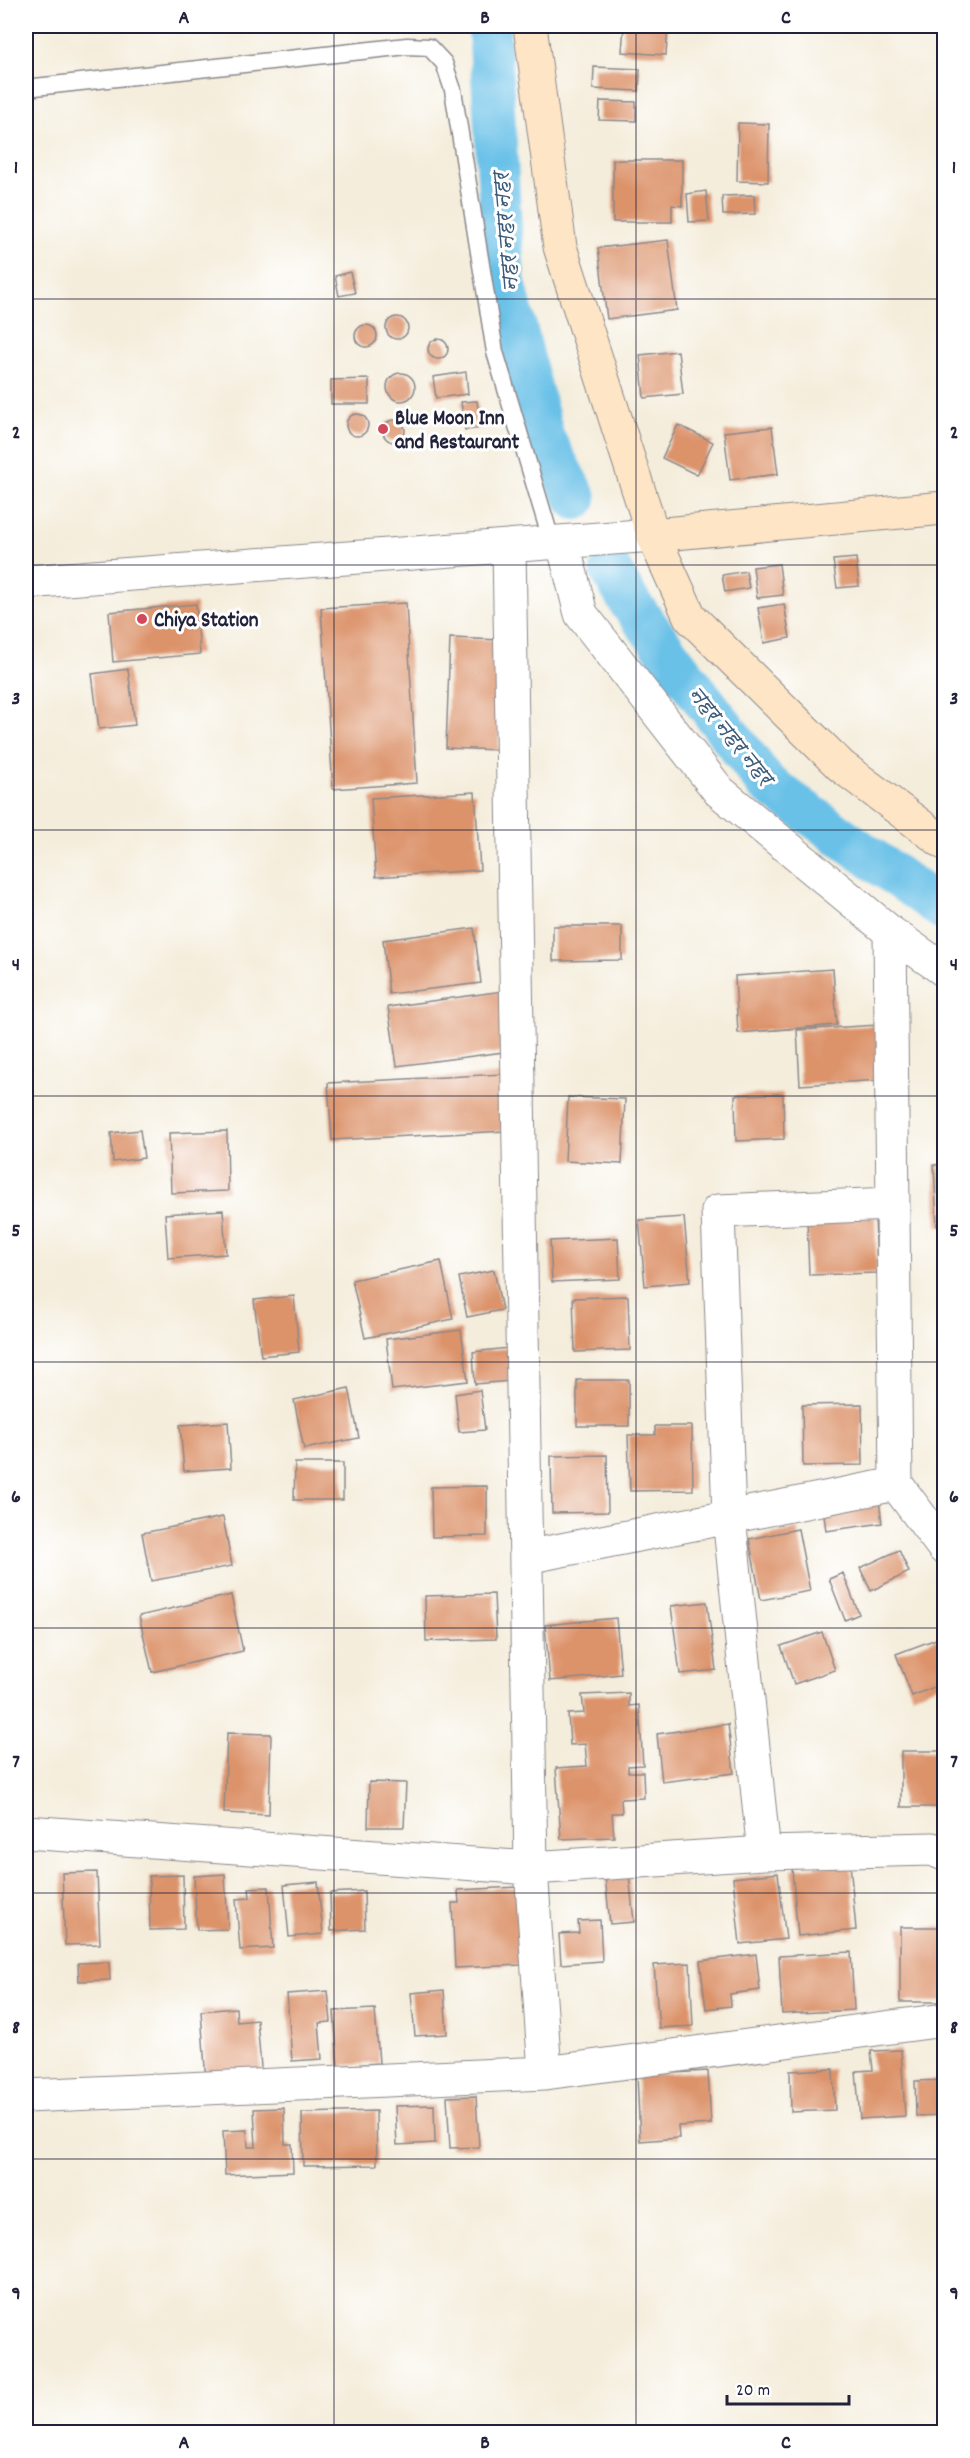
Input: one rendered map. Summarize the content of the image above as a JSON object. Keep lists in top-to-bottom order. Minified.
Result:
{"water":["नहर नहर नहर"],"places":["Blue Moon Inn and Restaurant","Chiya Station"],"scale_bar":"20 m","grid":{"columns":["A","B","C"],"rows":["1","2","3","4","5","6","7","8","9"]}}
